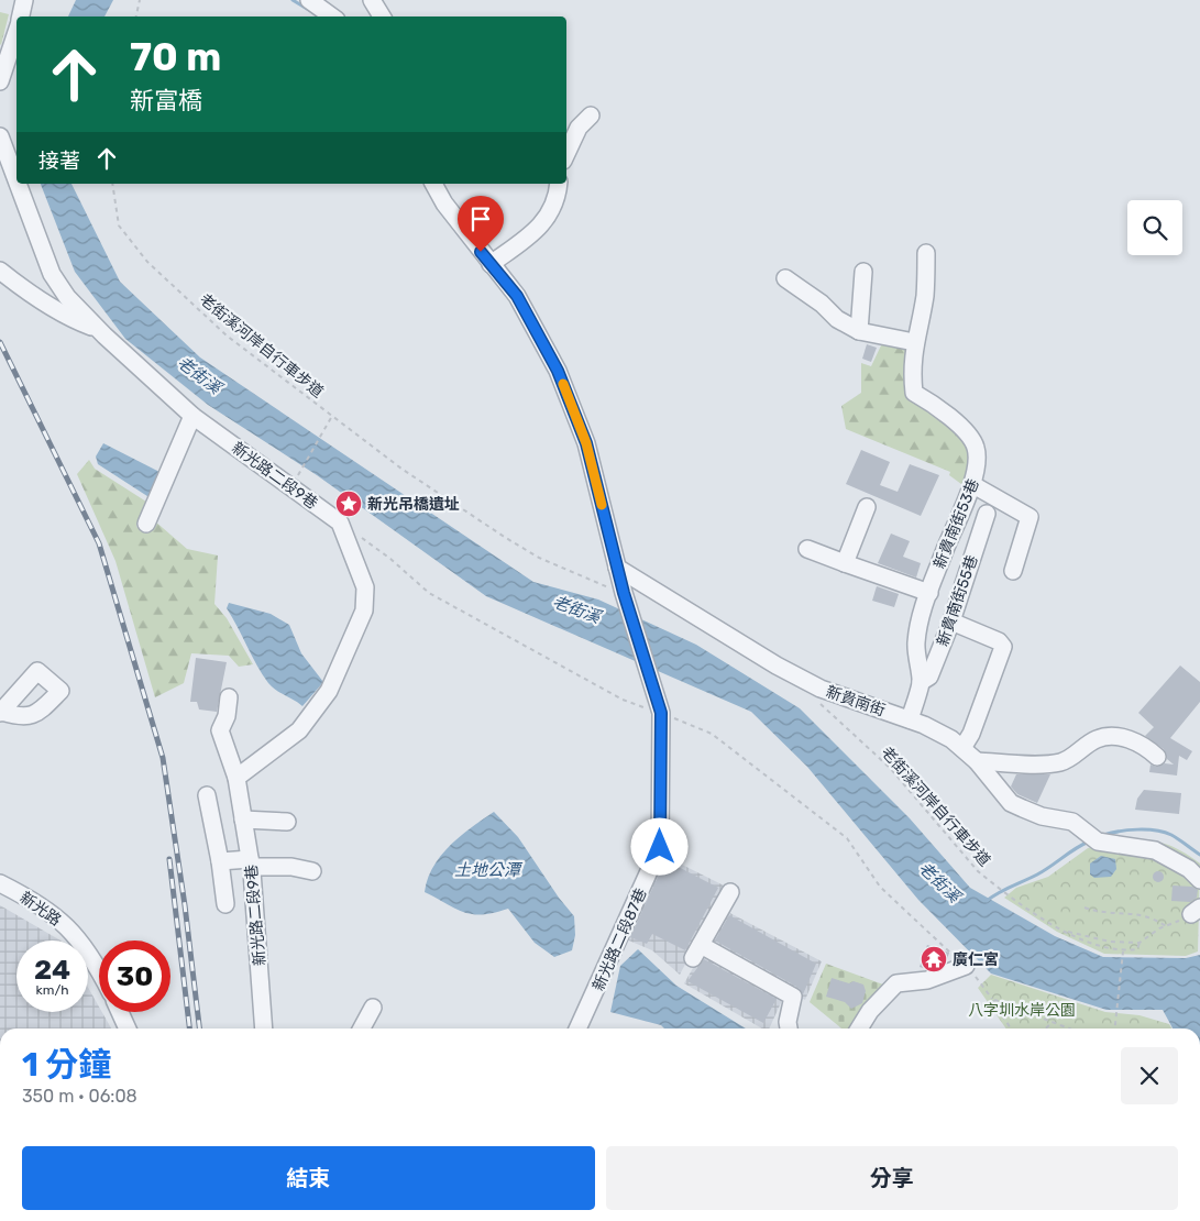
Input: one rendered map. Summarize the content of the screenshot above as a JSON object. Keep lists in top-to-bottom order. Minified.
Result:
{"streets":{"street":["新光路二段9巷","新貴南街53巷","新貴南街55巷","新貴南街","新光路","新光路二段87巷"],"path":["老街溪河岸自行車步道"]},"crossings":[["老街溪河岸自行車步道","新光路二段87巷"],["新貴南街53巷","新貴南街55巷"],["新貴南街53巷","新貴南街"],["新貴南街","新光路二段87巷"]],"water":["老街溪","土地公潭"],"parks":["八字圳水岸公園"],"places":{"place":["新光吊橋遺址"],"temple":["廣仁宮"]},"page":{"turn":["70 m","新富橋"],"then":"接著","speed":"24 km/h","limit":"30","heading":["1 分鐘","350 m · 06:08"],"buttons":["結束","分享"]}}
